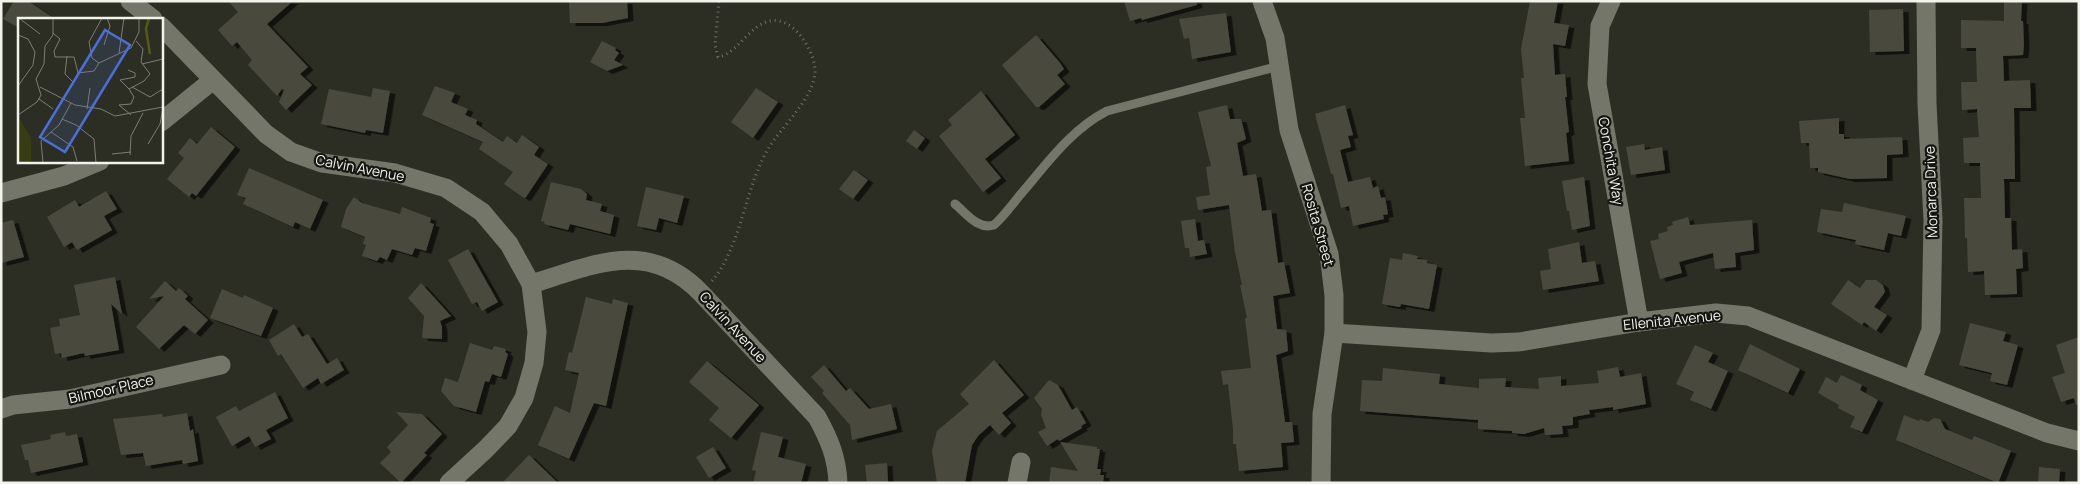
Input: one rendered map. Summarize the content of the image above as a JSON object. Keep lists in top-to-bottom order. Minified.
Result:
{"streets":{"street":["Conchita Way","Calvin Avenue","Monarca Drive","Rosita Street","Ellenita Avenue","Bilmoor Place"]},"crossings":[["Conchita Way","Ellenita Avenue"],["Monarca Drive","Ellenita Avenue"],["Rosita Street","Ellenita Avenue"]]}
